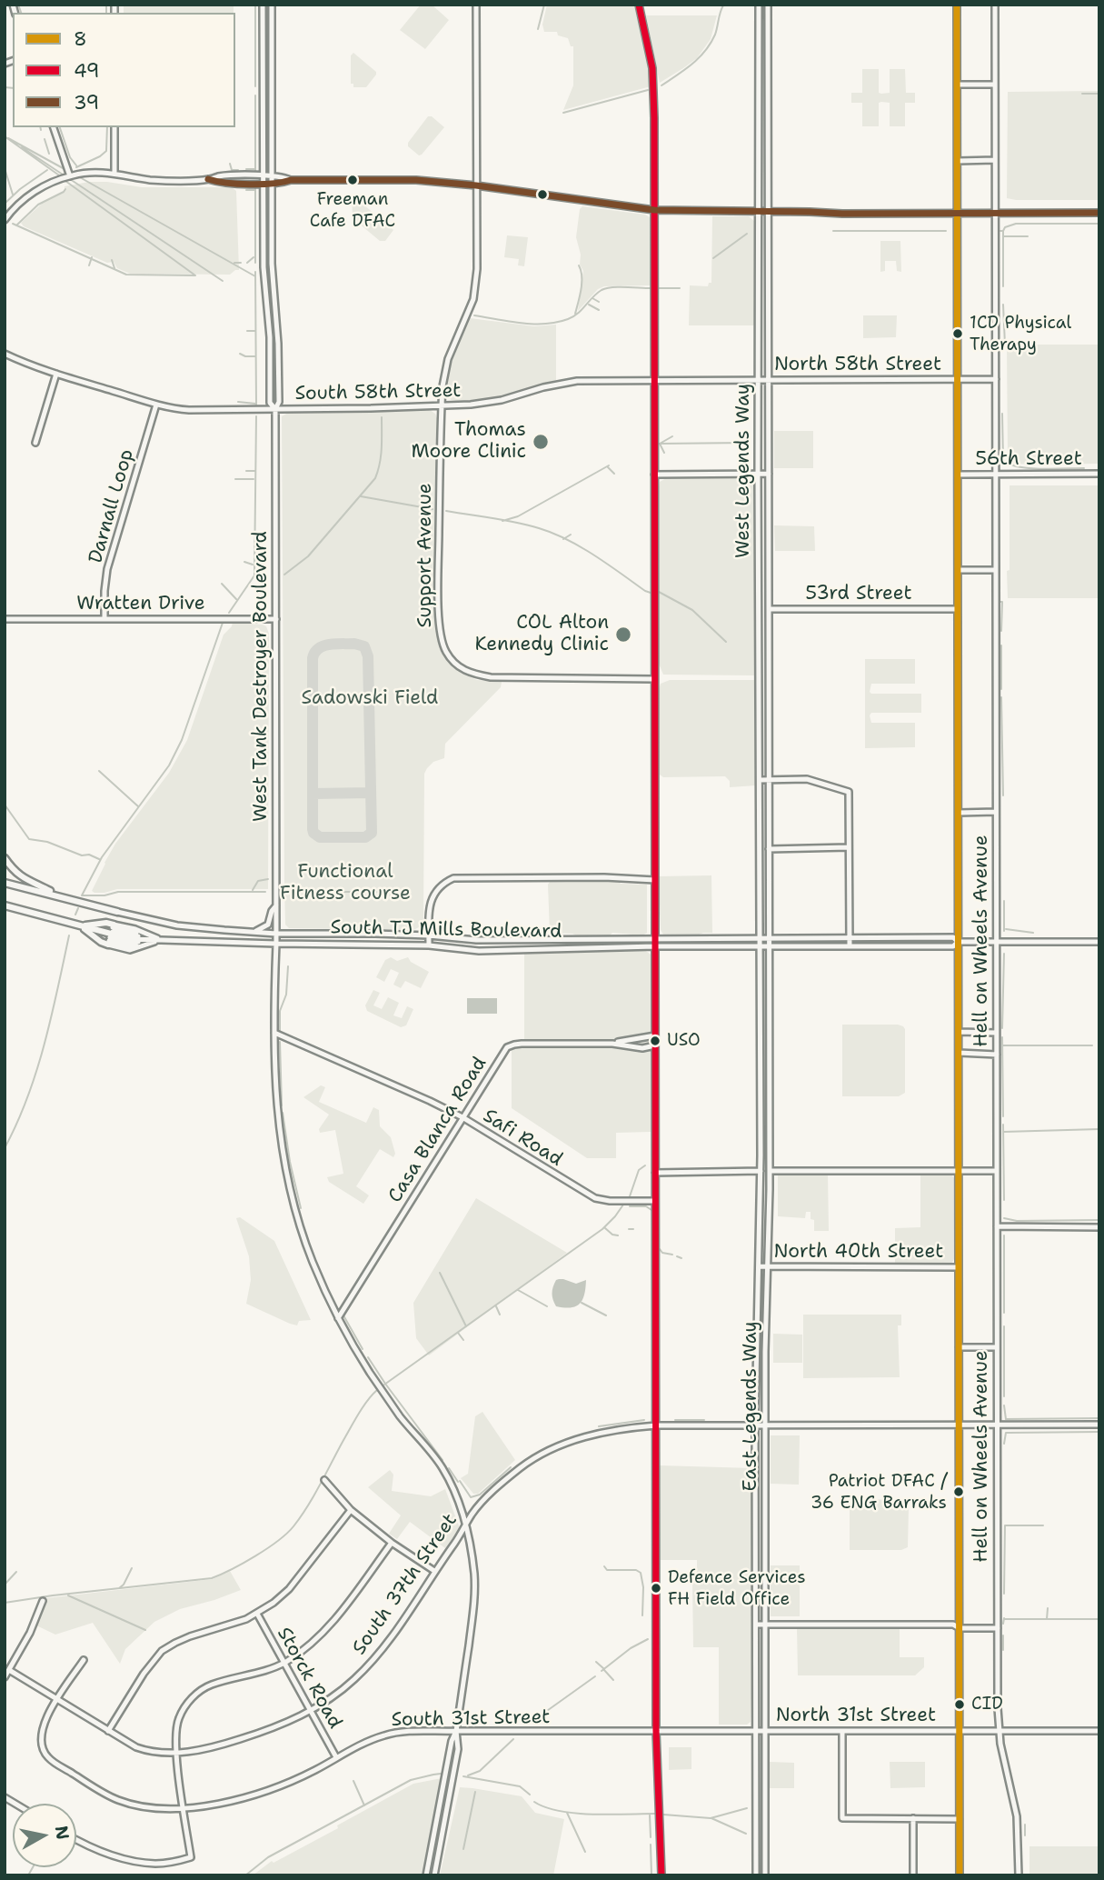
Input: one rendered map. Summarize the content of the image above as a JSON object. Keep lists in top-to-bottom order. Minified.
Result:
{"streets":{"main road":["South TJ Mills Boulevard"],"street":["North 58th Street","South 58th Street","56th Street","West Legends Way","Darnall Loop","Support Avenue","53rd Street","Wratten Drive","West Tank Destroyer Boulevard","Hell on Wheels Avenue","Casa Blanca Road","Safi Road","North 40th Street","East Legends Way","South 37th Street","Storck Road","North 31st Street","South 31st Street"]},"crossings":[["North 58th Street","South 58th Street"],["North 58th Street","West Legends Way"],["North 58th Street","Hell on Wheels Avenue"],["South 58th Street","West Legends Way"],["South 58th Street","Darnall Loop"],["South 58th Street","Support Avenue"],["South 58th Street","West Tank Destroyer Boulevard"],["56th Street","Hell on Wheels Avenue"],["West Legends Way","53rd Street"],["West Legends Way","South TJ Mills Boulevard"],["West Legends Way","East Legends Way"],["Darnall Loop","Wratten Drive"],["Wratten Drive","West Tank Destroyer Boulevard"],["West Tank Destroyer Boulevard","South TJ Mills Boulevard"],["West Tank Destroyer Boulevard","Casa Blanca Road"],["West Tank Destroyer Boulevard","Safi Road"],["West Tank Destroyer Boulevard","South 37th Street"],["West Tank Destroyer Boulevard","South 31st Street"],["South TJ Mills Boulevard","East Legends Way"],["Hell on Wheels Avenue","South 37th Street"],["Hell on Wheels Avenue","North 31st Street"],["Casa Blanca Road","Safi Road"],["North 40th Street","East Legends Way"],["East Legends Way","South 37th Street"],["East Legends Way","North 31st Street"],["East Legends Way","South 31st Street"],["South 37th Street","Storck Road"],["South 37th Street","South 31st Street"],["Storck Road","South 31st Street"],["North 31st Street","South 31st Street"]],"parks":["Sadowski Field","Functional Fitness course"],"places":["Freeman Cafe DFAC","1CD Physical Therapy","Thomas Moore Clinic","COL Alton Kennedy Clinic","USO","Patriot DFAC / 36 ENG Barraks","Defence Services FH Field Office","CID"],"lines":["transit line 8","transit line 49","transit line 39"],"legend":["8","49","39"],"north":"right"}
